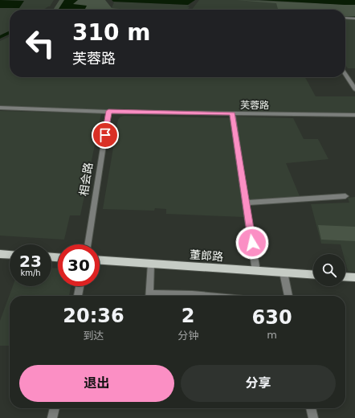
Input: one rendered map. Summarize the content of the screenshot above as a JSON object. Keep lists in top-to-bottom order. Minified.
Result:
{"streets":{"main road":["董郎路"],"street":["芙蓉路","相会路"]},"crossings":[["芙蓉路","相会路"]],"page":{"turn":["310 m","芙蓉路"],"speed":"23 km/h","limit":"30","eta":["20:36","到达","2","分钟","630","m"],"buttons":["退出","分享"]}}
